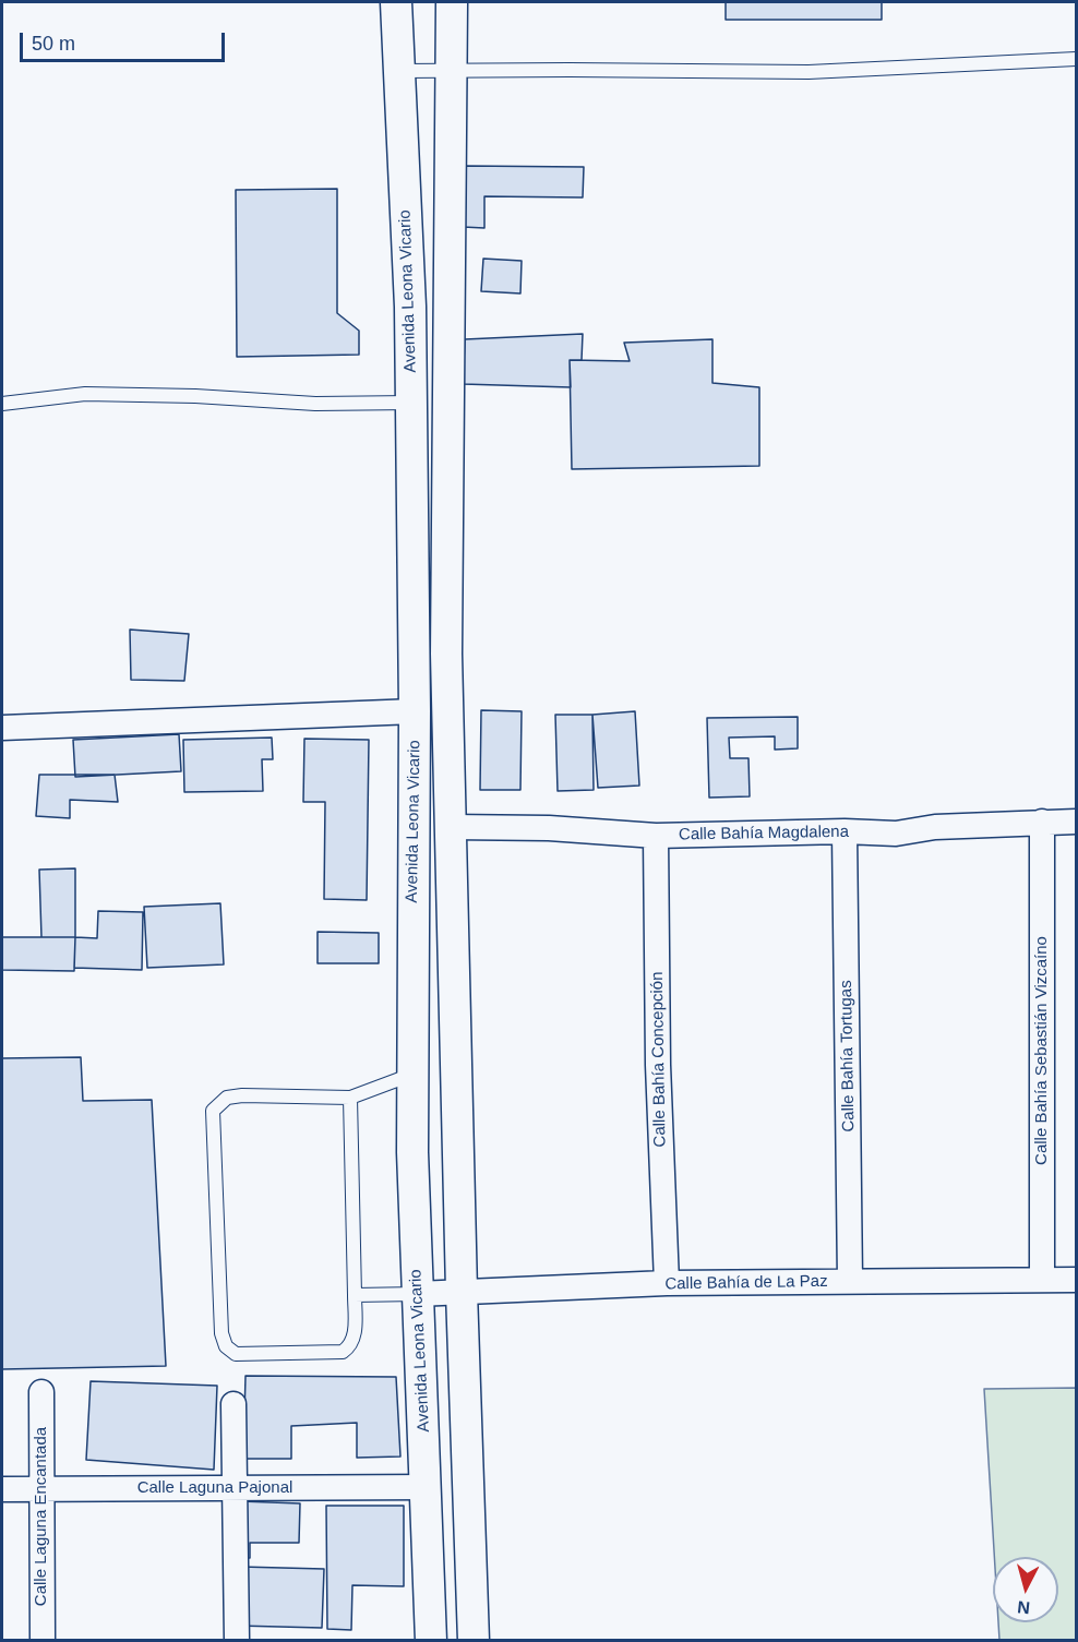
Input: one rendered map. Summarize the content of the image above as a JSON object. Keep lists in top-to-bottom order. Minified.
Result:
{"streets":{"street":["Avenida Leona Vicario","Calle Bahía Magdalena","Calle Bahía Sebastián Vizcaíno","Calle Bahía Tortugas","Calle Bahía Concepción","Calle Bahía de La Paz","Calle Laguna Pajonal","Calle Laguna Encantada"]},"crossings":[["Avenida Leona Vicario","Calle Bahía Magdalena"],["Avenida Leona Vicario","Calle Bahía de La Paz"],["Avenida Leona Vicario","Calle Laguna Pajonal"],["Calle Bahía Magdalena","Calle Bahía Sebastián Vizcaíno"],["Calle Bahía Magdalena","Calle Bahía Tortugas"],["Calle Bahía Magdalena","Calle Bahía Concepción"],["Calle Bahía Sebastián Vizcaíno","Calle Bahía de La Paz"],["Calle Bahía Tortugas","Calle Bahía de La Paz"],["Calle Bahía Concepción","Calle Bahía de La Paz"],["Calle Laguna Pajonal","Calle Laguna Encantada"]],"scale_bar":"50 m","north":"bottom"}
